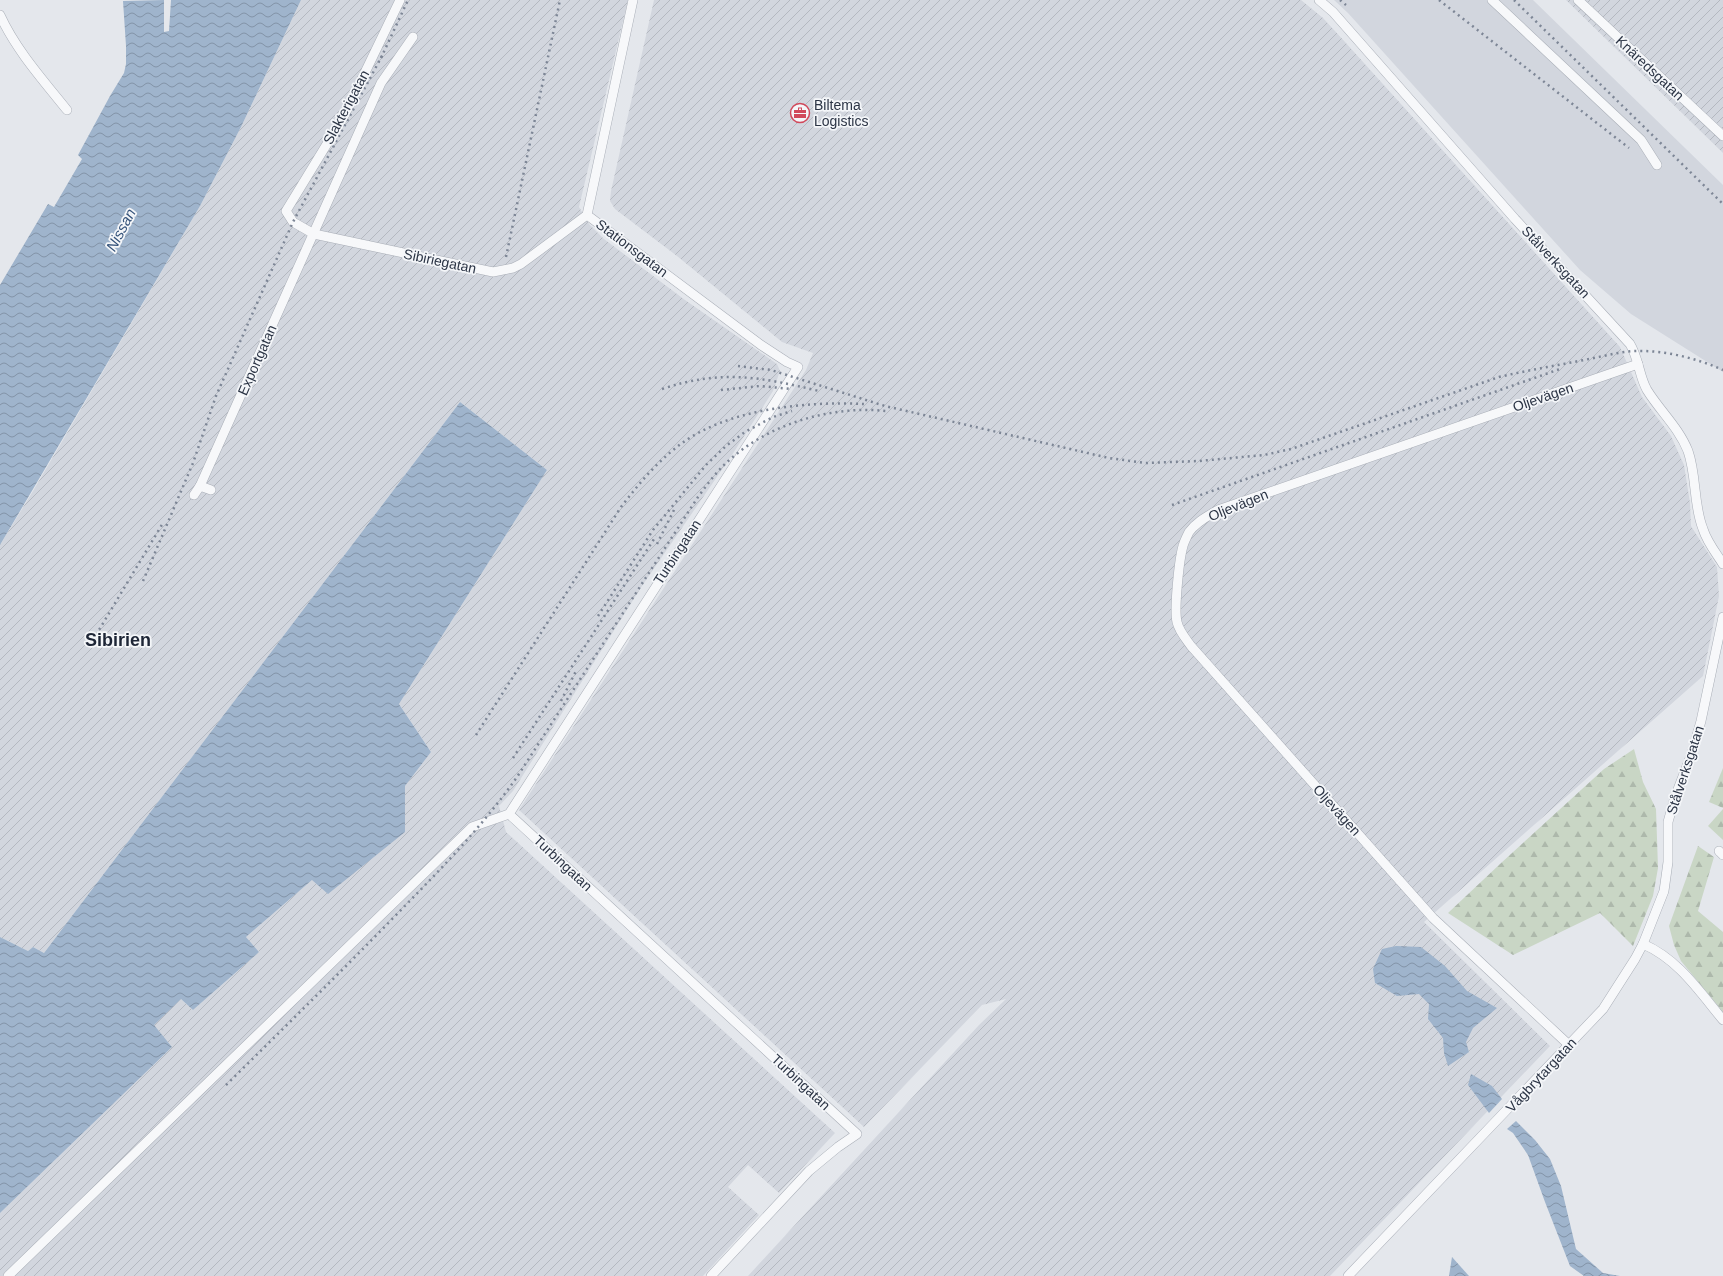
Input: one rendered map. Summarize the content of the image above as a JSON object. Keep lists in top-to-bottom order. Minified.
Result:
{"streets":{"street":["Knäredsgatan","Slakterigatan","Stationsgatan","Sibiriegatan","Stålverksgatan","Exportgatan","Oljevägen","Turbingatan","Vågbrytargatan"]},"crossings":[["Slakterigatan","Sibiriegatan"],["Stationsgatan","Sibiriegatan"],["Stationsgatan","Turbingatan"],["Sibiriegatan","Exportgatan"],["Stålverksgatan","Oljevägen"],["Stålverksgatan","Vågbrytargatan"],["Oljevägen","Vågbrytargatan"]],"districts":["Sibirien"],"water":["Nissan"],"places":{"office":["Biltema Logistics"]}}
